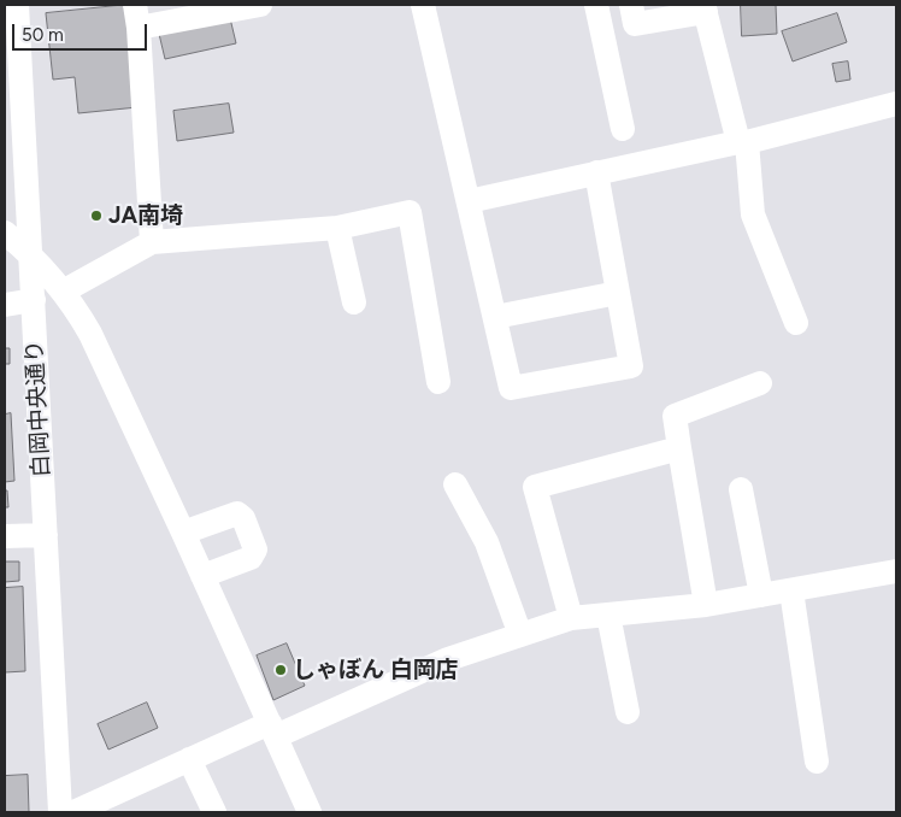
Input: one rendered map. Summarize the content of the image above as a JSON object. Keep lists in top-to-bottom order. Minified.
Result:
{"streets":{"street":["白岡中央通り"]},"places":["JA南埼","しゃぼん 白岡店"],"scale_bar":"50 m"}
